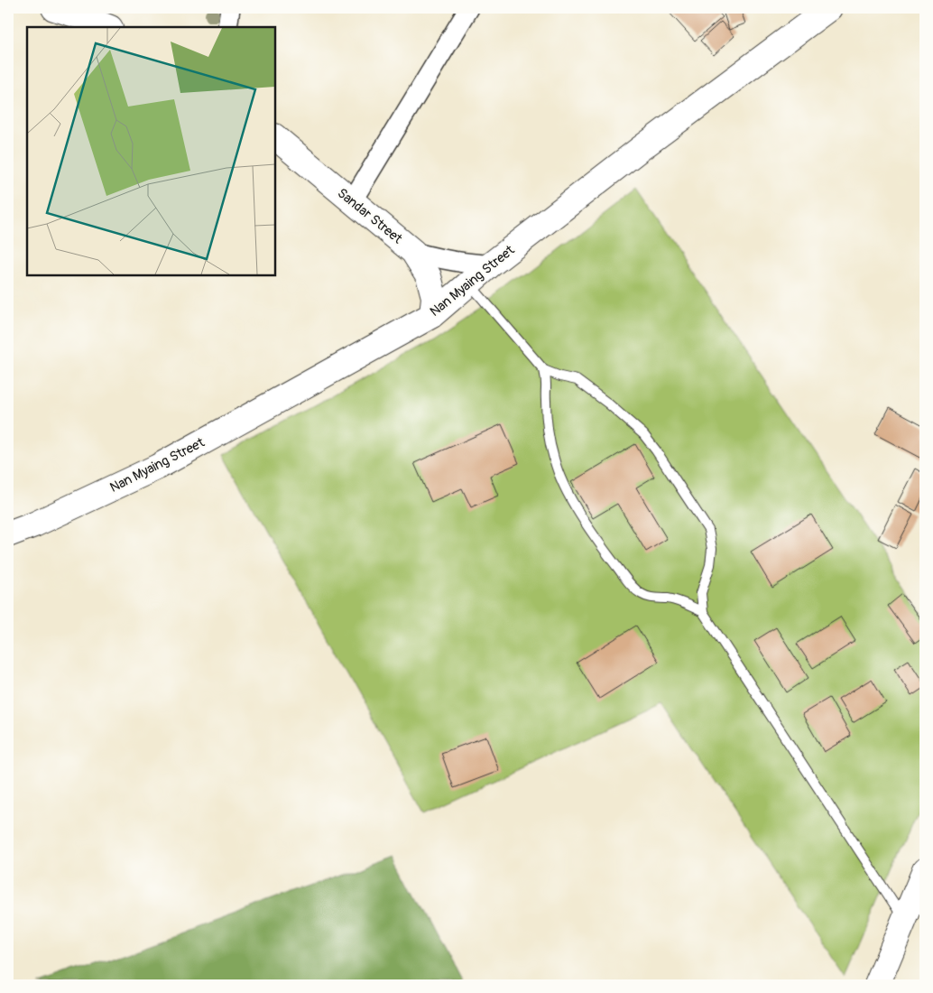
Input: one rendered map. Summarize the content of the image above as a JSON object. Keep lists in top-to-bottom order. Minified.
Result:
{"streets":{"main road":["Sandar Street","Nan Myaing Street"]},"crossings":[["Sandar Street","Nan Myaing Street"]]}
